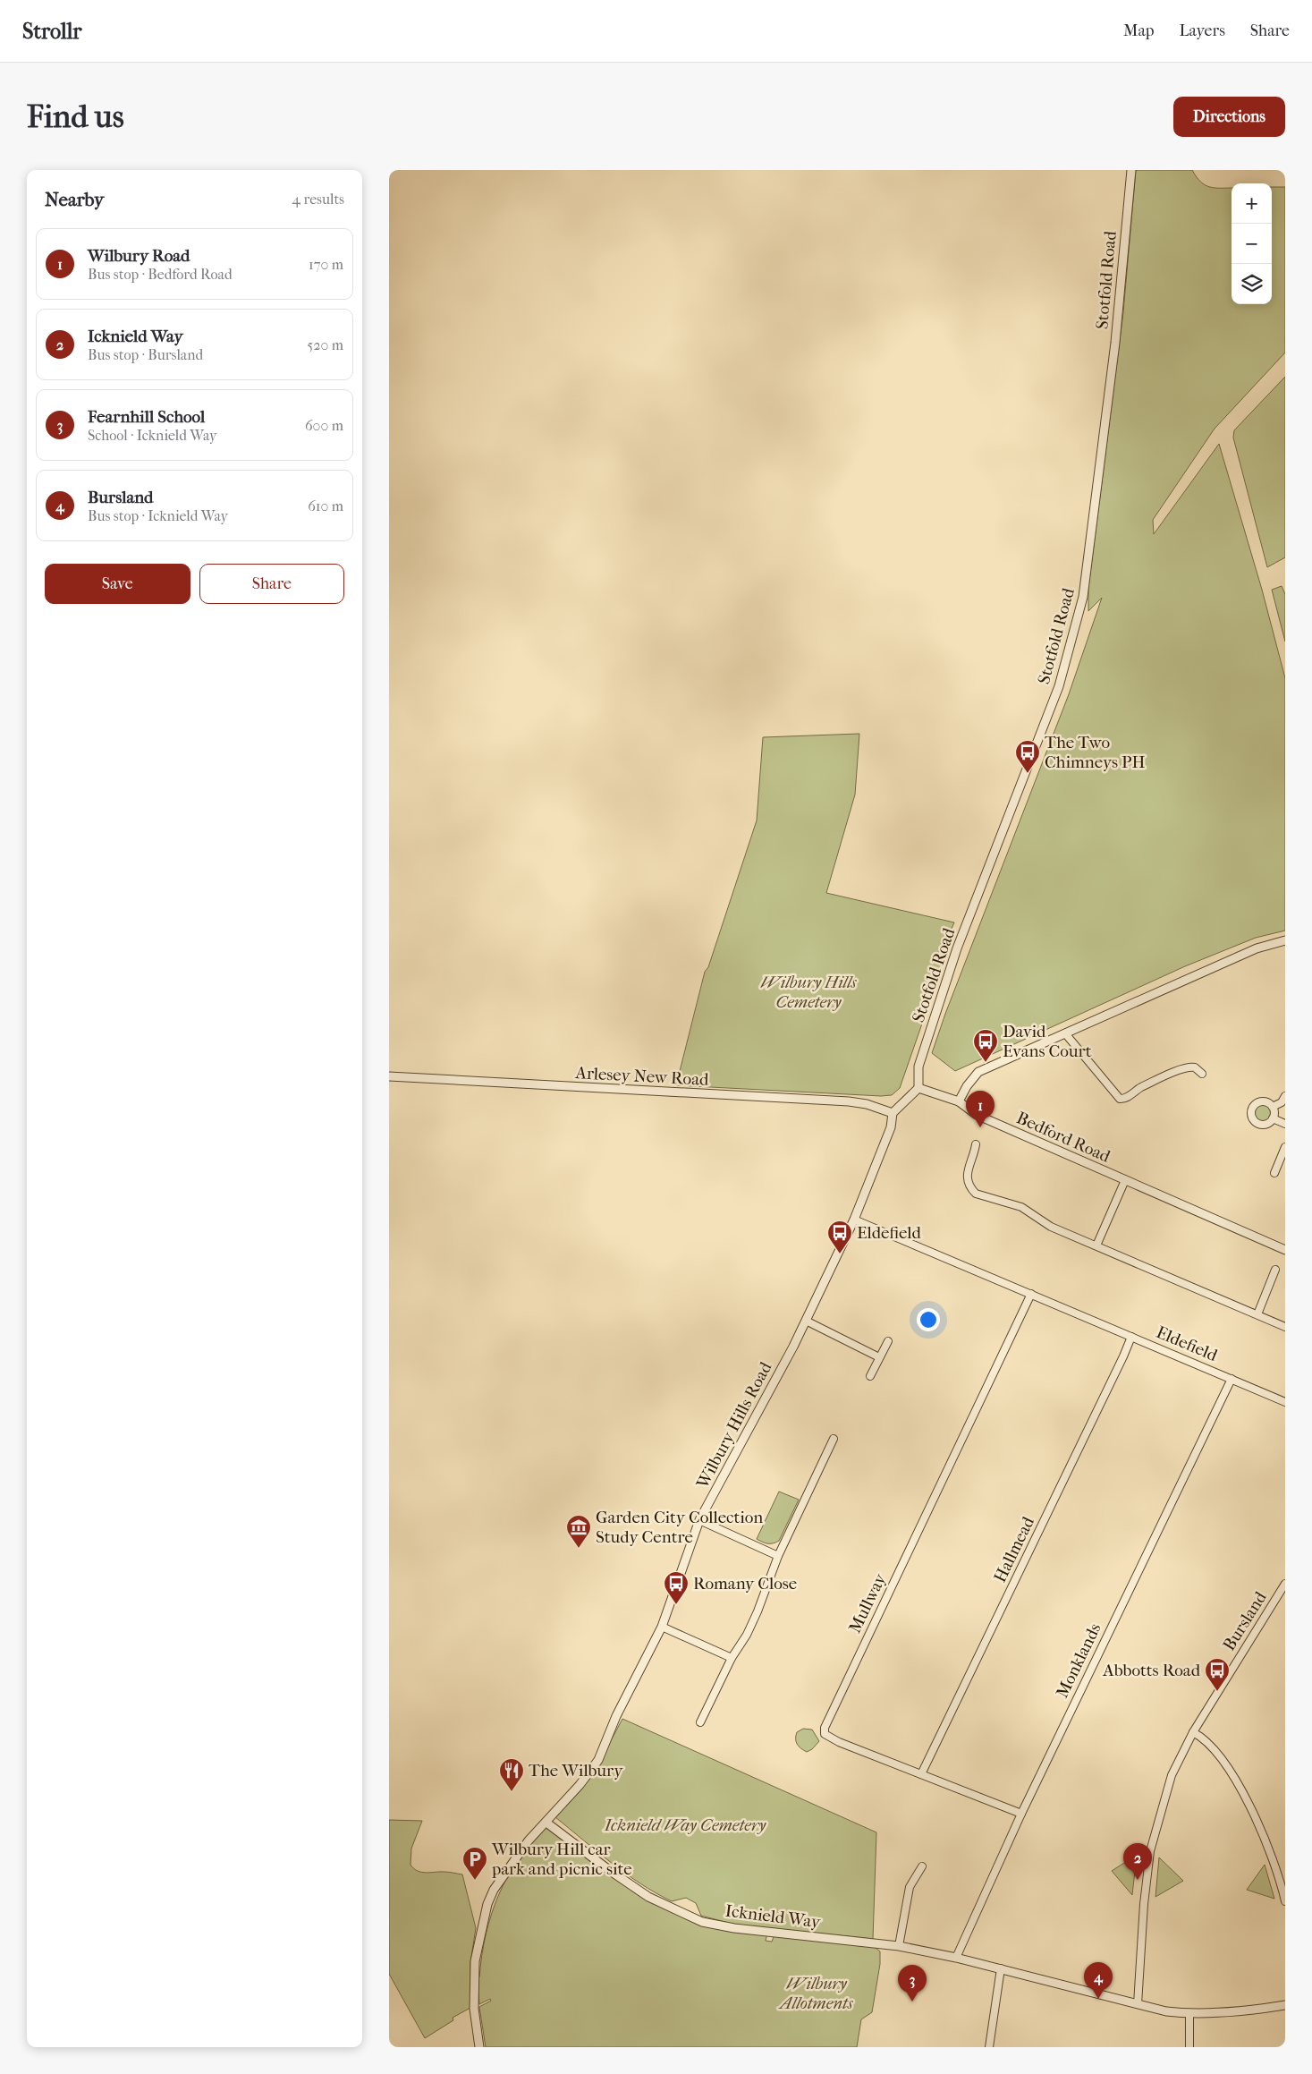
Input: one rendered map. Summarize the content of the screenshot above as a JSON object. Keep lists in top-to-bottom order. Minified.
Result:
{"streets":{"street":["Stotfold Road","Arlesey New Road","Bedford Road","Eldefield","Wilbury Hills Road","Hallmead","Mullway","Bursland","Monklands","Icknield Way"]},"crossings":[["Stotfold Road","Bedford Road"],["Arlesey New Road","Wilbury Hills Road"],["Eldefield","Wilbury Hills Road"],["Eldefield","Hallmead"],["Eldefield","Mullway"],["Eldefield","Monklands"],["Wilbury Hills Road","Icknield Way"],["Hallmead","Mullway"],["Mullway","Monklands"],["Bursland","Icknield Way"],["Monklands","Icknield Way"]],"parks":["Wilbury Hills Cemetery","Icknield Way Cemetery","Wilbury Allotments"],"places":{"bus stop":["The Two Chimneys PH","David Evans Court","Eldefield","Romany Close","Abbotts Road"],"museum":["Garden City Collection Study Centre"],"restaurant":["The Wilbury"],"parking":["Wilbury Hill car park and picnic site"]},"page":{"header":"Strollr","nav":["Map","Layers","Share"],"buttons":["Directions",["Save","Share"]],"title":"Find us","heading":["Nearby","4 results"],"map_buttons":["+","−"],"list":[{"mark":"1","name":"Wilbury Road","note":"Bus stop · Bedford Road","value":"170 m"},{"mark":"2","name":"Icknield Way","note":"Bus stop · Bursland","value":"520 m"},{"mark":"3","name":"Fearnhill School","note":"School · Icknield Way","value":"600 m"},{"mark":"4","name":"Bursland","note":"Bus stop · Icknield Way","value":"610 m"}],"pins":["1","2","4","3"]}}
